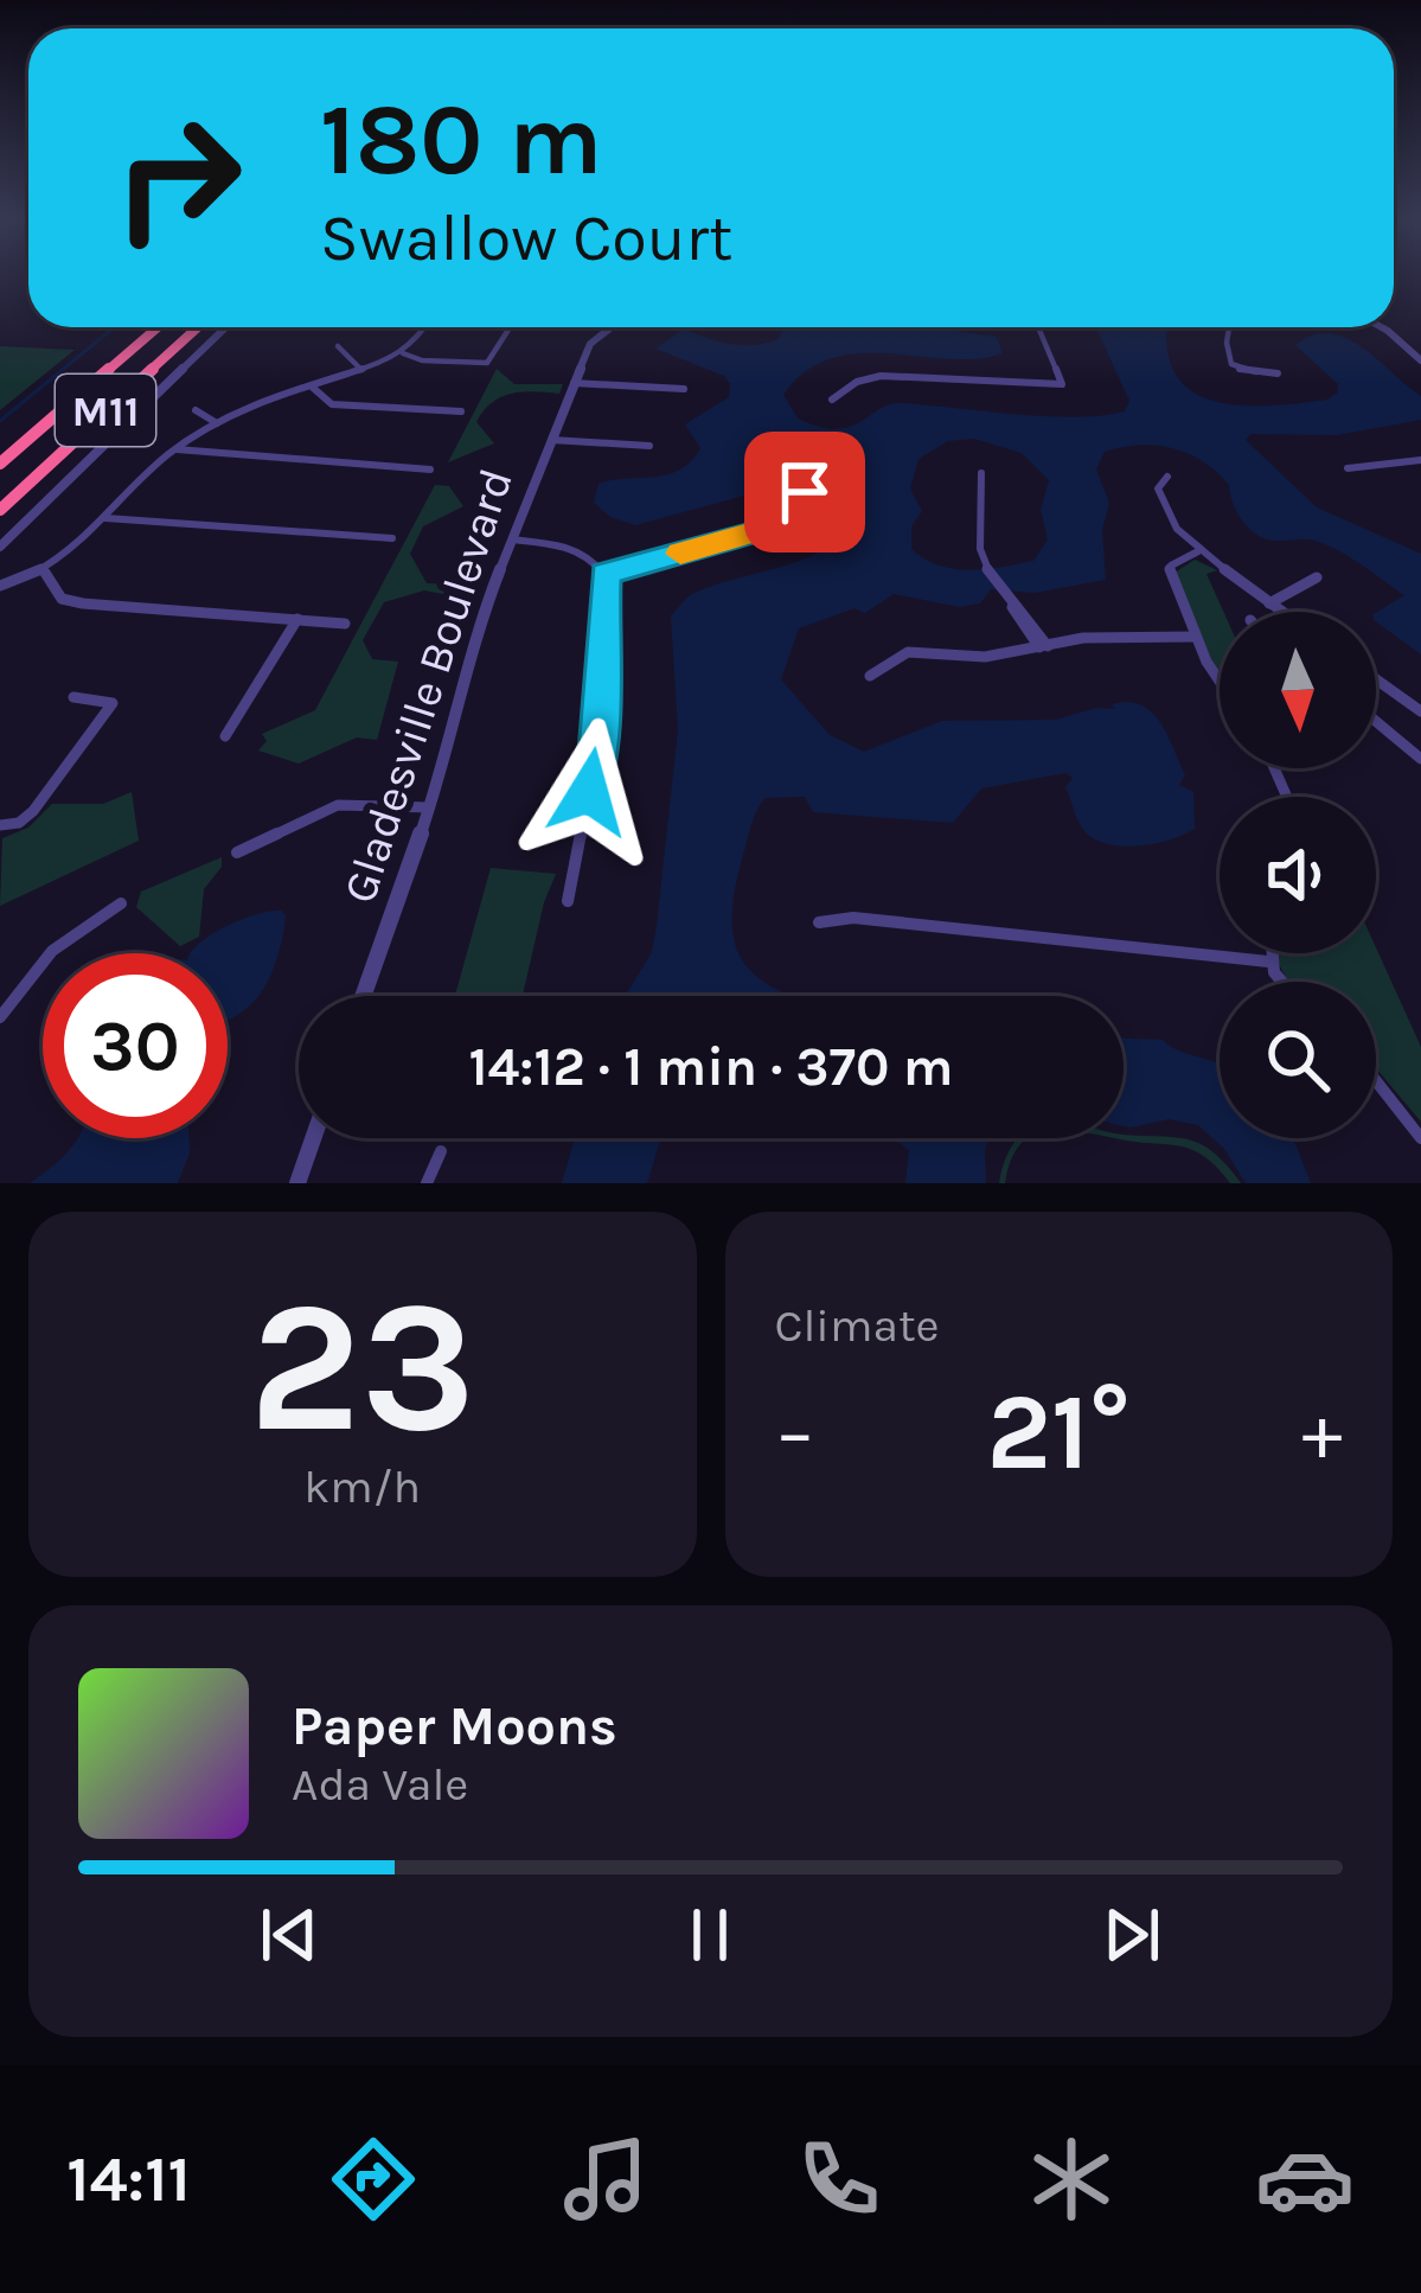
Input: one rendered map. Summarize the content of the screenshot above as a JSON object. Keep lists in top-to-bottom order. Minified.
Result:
{"streets":{"highway":["M11"],"street":["Gladesville Boulevard"]},"north":"bottom","page":{"turn":["180 m","Swallow Court"],"limit":"30","trip":"14:12 · 1 min · 370 m","tile":[["23","km/h"],"Climate"],"heat":["−","21°","+"],"song":["Paper Moons","Ada Vale"],"tabs":"14:11"}}
